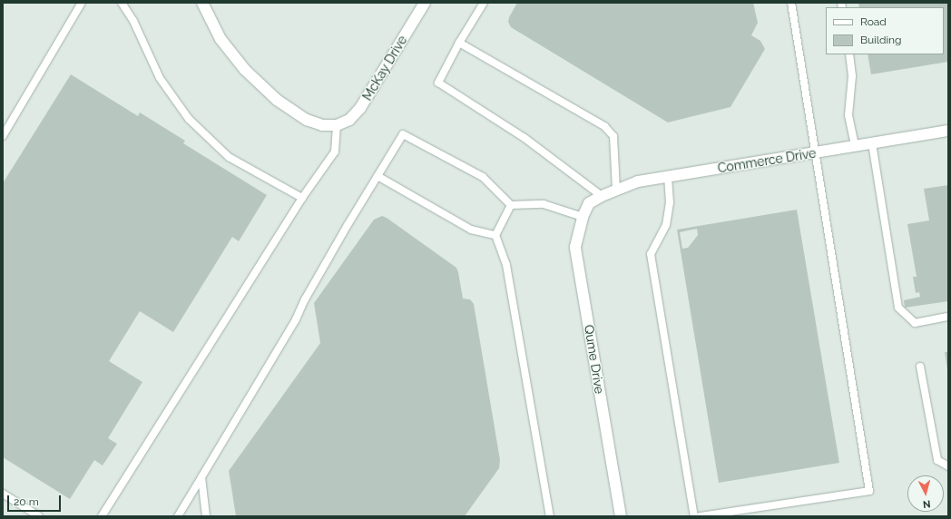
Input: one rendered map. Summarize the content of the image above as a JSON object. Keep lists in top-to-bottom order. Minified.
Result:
{"streets":{"street":["McKay Drive","Commerce Drive","Qume Drive"]},"crossings":[["Commerce Drive","Qume Drive"]],"legend":["Road","Building"],"scale_bar":"20 m","north":"bottom"}
